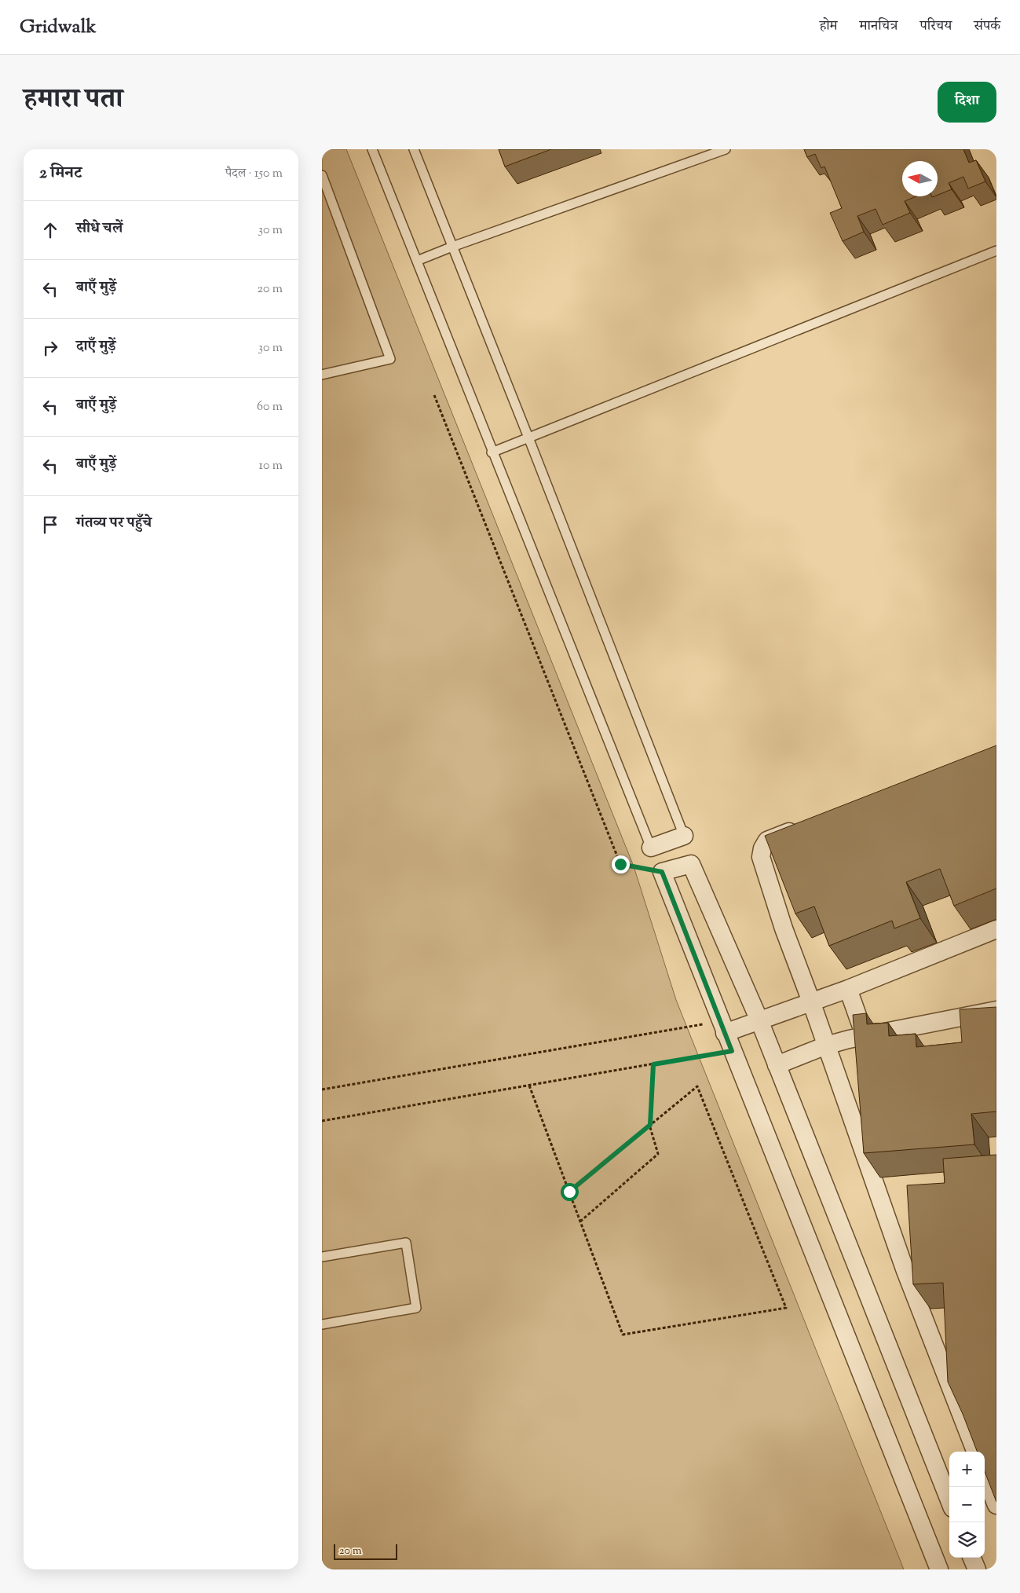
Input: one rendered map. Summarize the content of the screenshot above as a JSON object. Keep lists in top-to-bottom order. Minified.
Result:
{"scale_bar":"20 m","north":"left","page":{"header":"Gridwalk","nav":["होम","मानचित्र","परिचय","संपर्क"],"title":"हमारा पता","buttons":"दिशा","heading":["2 मिनट","पैदल · 150 m"],"list":[["सीधे चलें","30 m"],["बाएँ मुड़ें","20 m"],["दाएँ मुड़ें","30 m"],["बाएँ मुड़ें","60 m"],["बाएँ मुड़ें","10 m"],"गंतव्य पर पहुँचे"],"map_buttons":["+","−"],"scale":"20 m"}}
